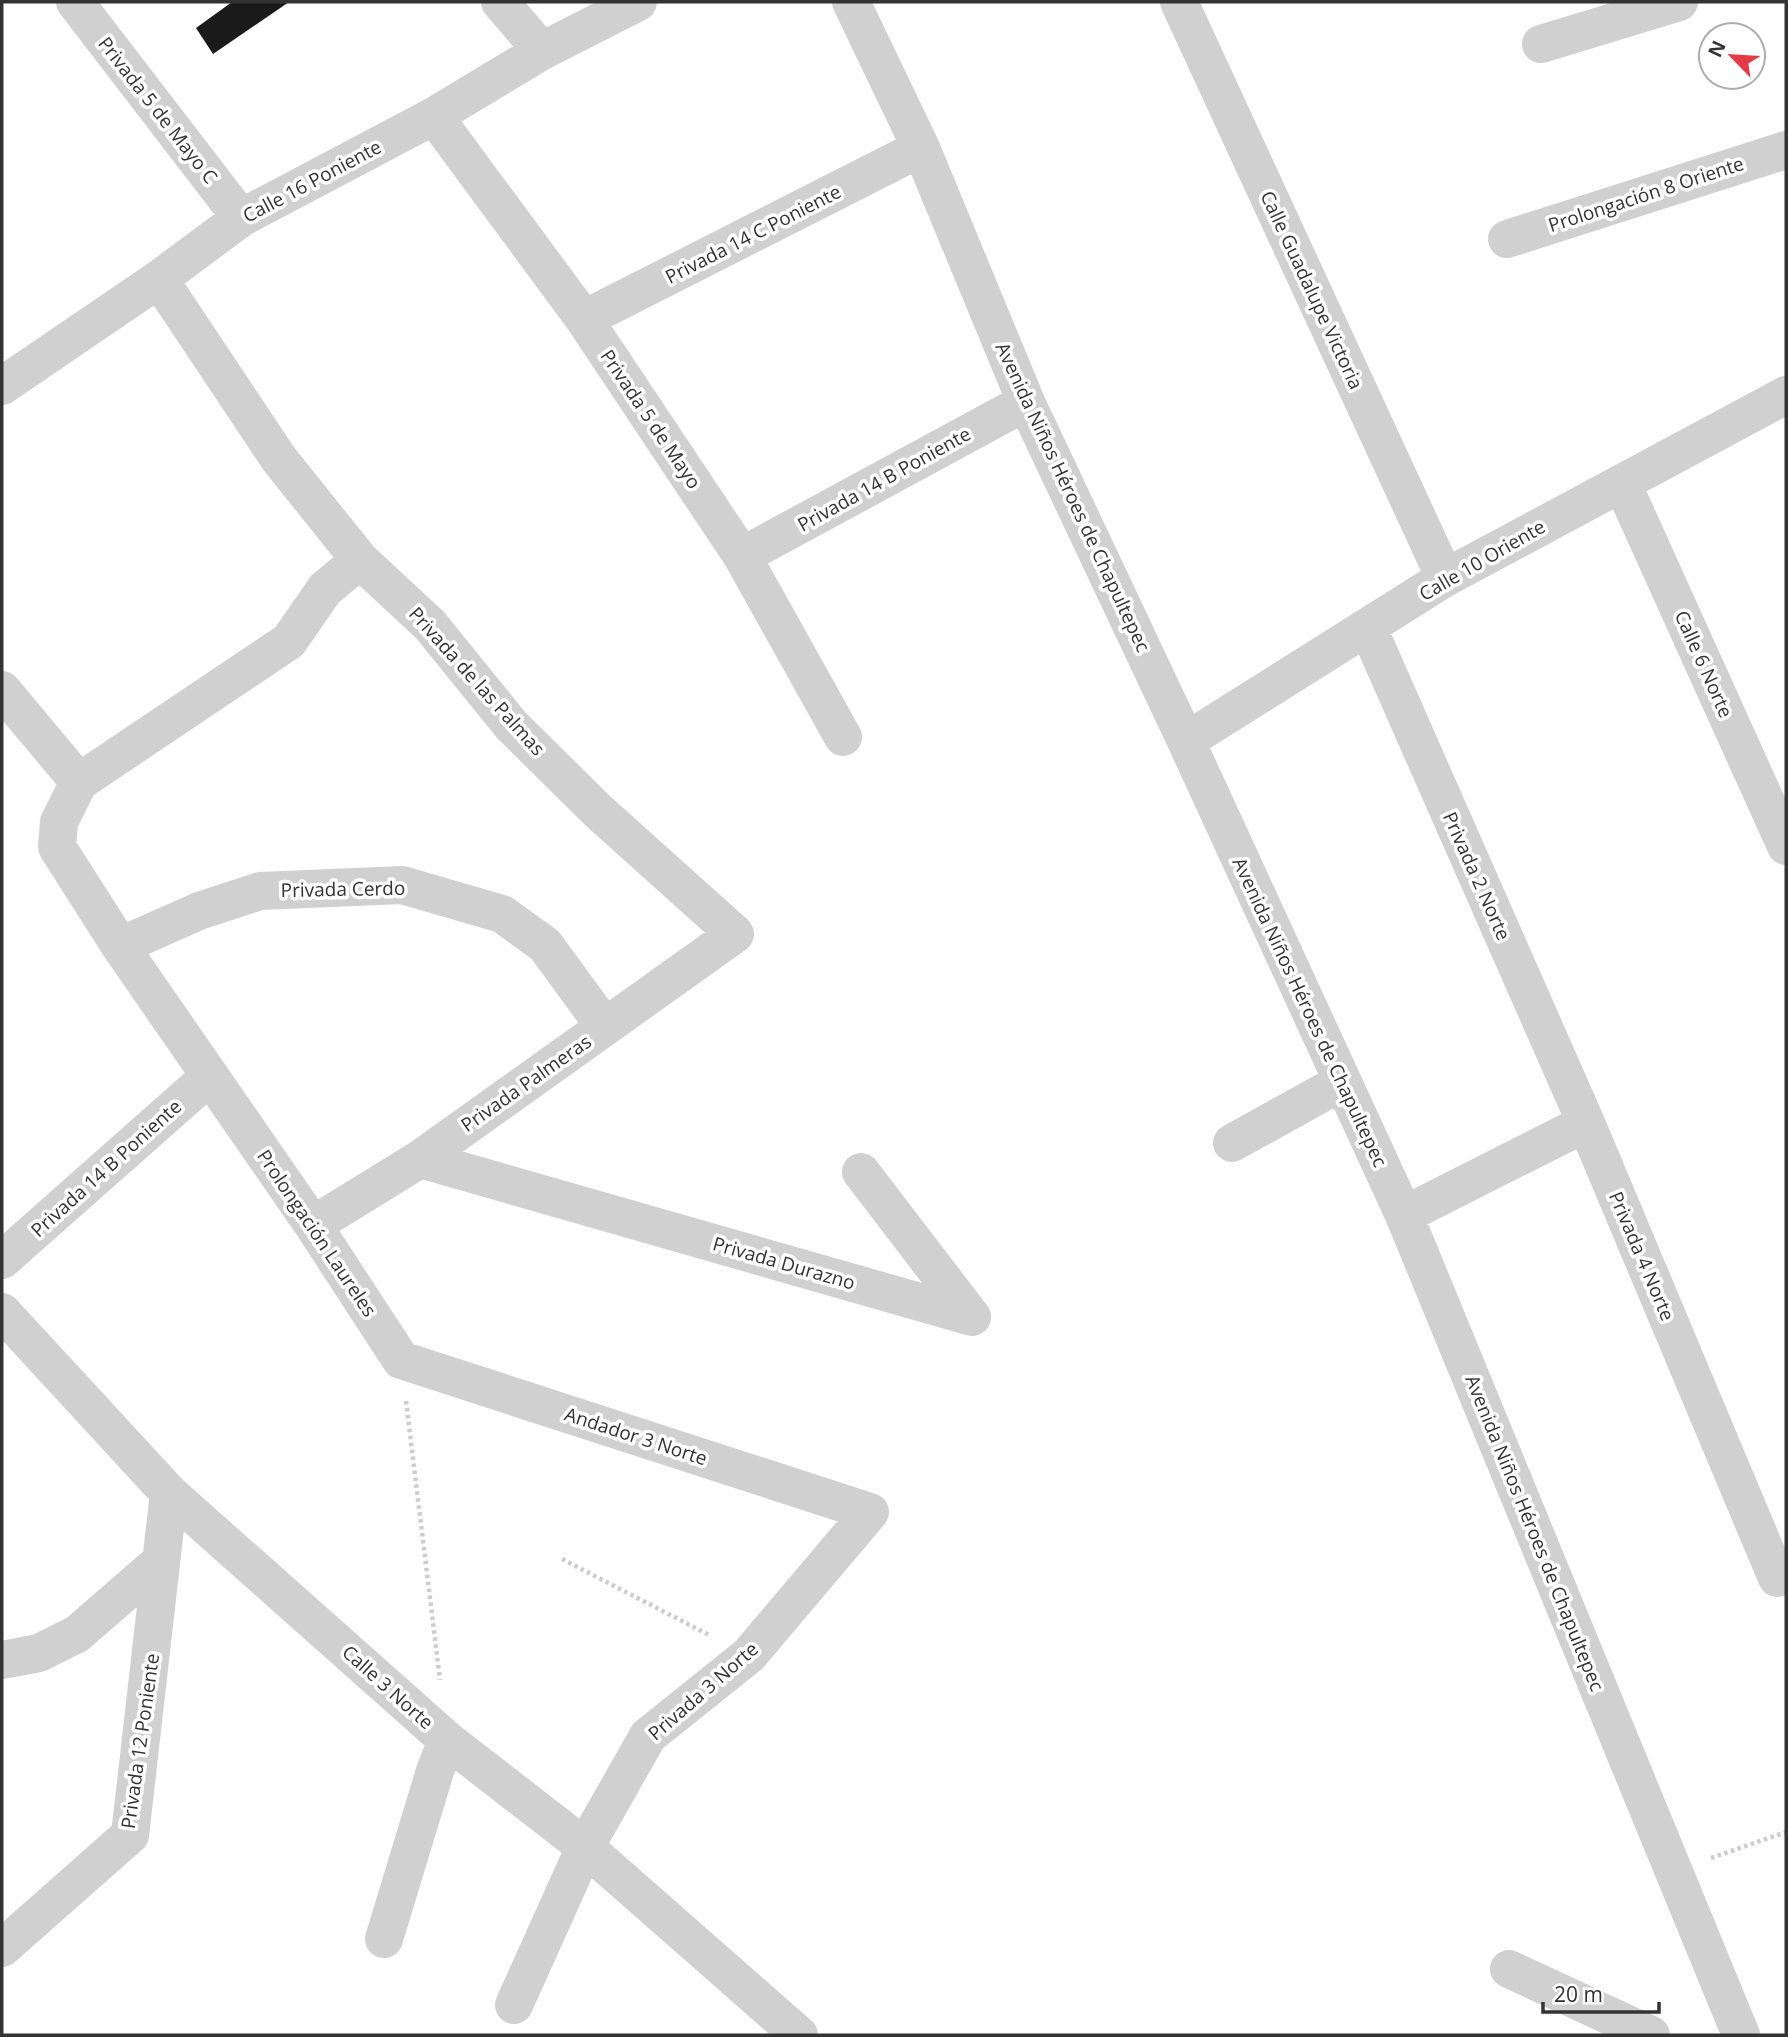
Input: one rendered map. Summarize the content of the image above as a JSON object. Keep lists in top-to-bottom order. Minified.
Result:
{"streets":{"street":["Privada 5 de Mayo C","Calle 16 Poniente","Prolongación 8 Oriente","Privada 14 C Poniente","Calle Guadalupe Victoria","Privada 5 de Mayo","Privada 14 B Poniente","Avenida Niños Héroes de Chapultepec","Calle 10 Oriente","Calle 6 Norte","Privada de las Palmas","Privada 2 Norte","Privada Cerdo","Privada Palmeras","Prolongación Laureles","Privada 4 Norte","Privada Durazno","Andador 3 Norte","Calle 3 Norte","Privada 3 Norte","Privada 12 Poniente"]},"crossings":[["Privada 5 de Mayo C","Calle 16 Poniente"],["Calle 16 Poniente","Privada 5 de Mayo"],["Privada 14 C Poniente","Privada 5 de Mayo"],["Privada 14 C Poniente","Avenida Niños Héroes de Chapultepec"],["Calle Guadalupe Victoria","Calle 10 Oriente"],["Privada 5 de Mayo","Privada 14 B Poniente"],["Privada 14 B Poniente","Avenida Niños Héroes de Chapultepec"],["Privada 14 B Poniente","Prolongación Laureles"],["Avenida Niños Héroes de Chapultepec","Calle 10 Oriente"],["Calle 10 Oriente","Calle 6 Norte"],["Calle 10 Oriente","Privada 2 Norte"],["Privada de las Palmas","Privada Palmeras"],["Privada 2 Norte","Privada 4 Norte"],["Privada Cerdo","Privada Palmeras"],["Privada Cerdo","Prolongación Laureles"],["Privada Palmeras","Prolongación Laureles"],["Privada Palmeras","Privada Durazno"],["Prolongación Laureles","Andador 3 Norte"],["Andador 3 Norte","Privada 3 Norte"],["Calle 3 Norte","Privada 3 Norte"],["Calle 3 Norte","Privada 12 Poniente"]],"scale_bar":"20 m","north":"top left"}
